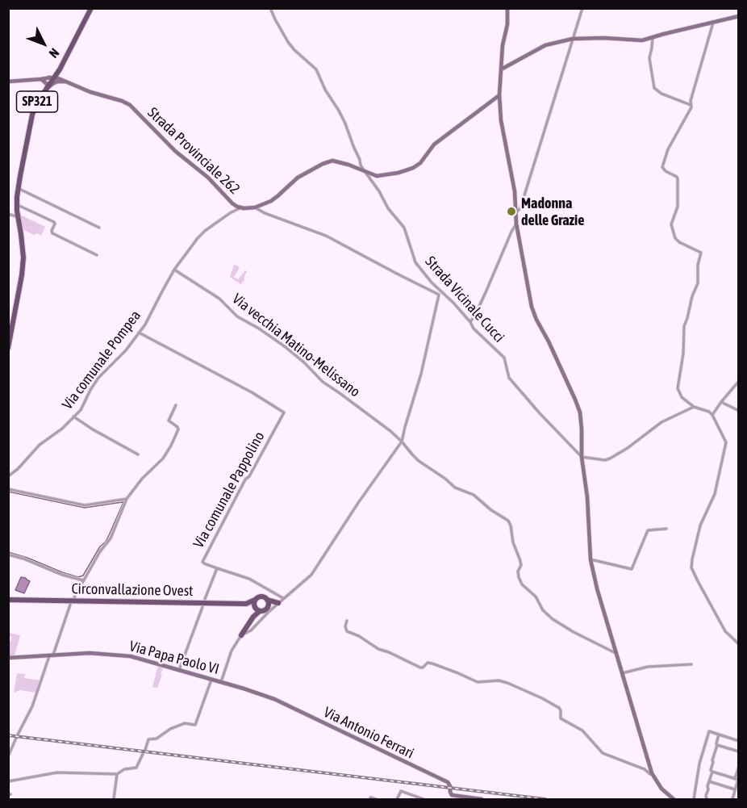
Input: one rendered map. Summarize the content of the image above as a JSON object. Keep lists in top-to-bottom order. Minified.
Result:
{"streets":{"main road":["SP321","Circonvallazione Ovest"],"street":["Strada Provinciale 262","Strada Vicinale Cucci","Via vecchia Matino-Melissano","Via comunale Pompea","Via comunale Pappolino","Via Papa Paolo VI","Via Antonio Ferrari"]},"crossings":[["SP321","Strada Provinciale 262"],["Strada Provinciale 262","Strada Vicinale Cucci"],["Strada Provinciale 262","Via comunale Pompea"],["Via vecchia Matino-Melissano","Via comunale Pompea"],["Via comunale Pompea","Via comunale Pappolino"],["Via Papa Paolo VI","Via Antonio Ferrari"]],"places":["Madonna delle Grazie"],"north":"bottom right"}
